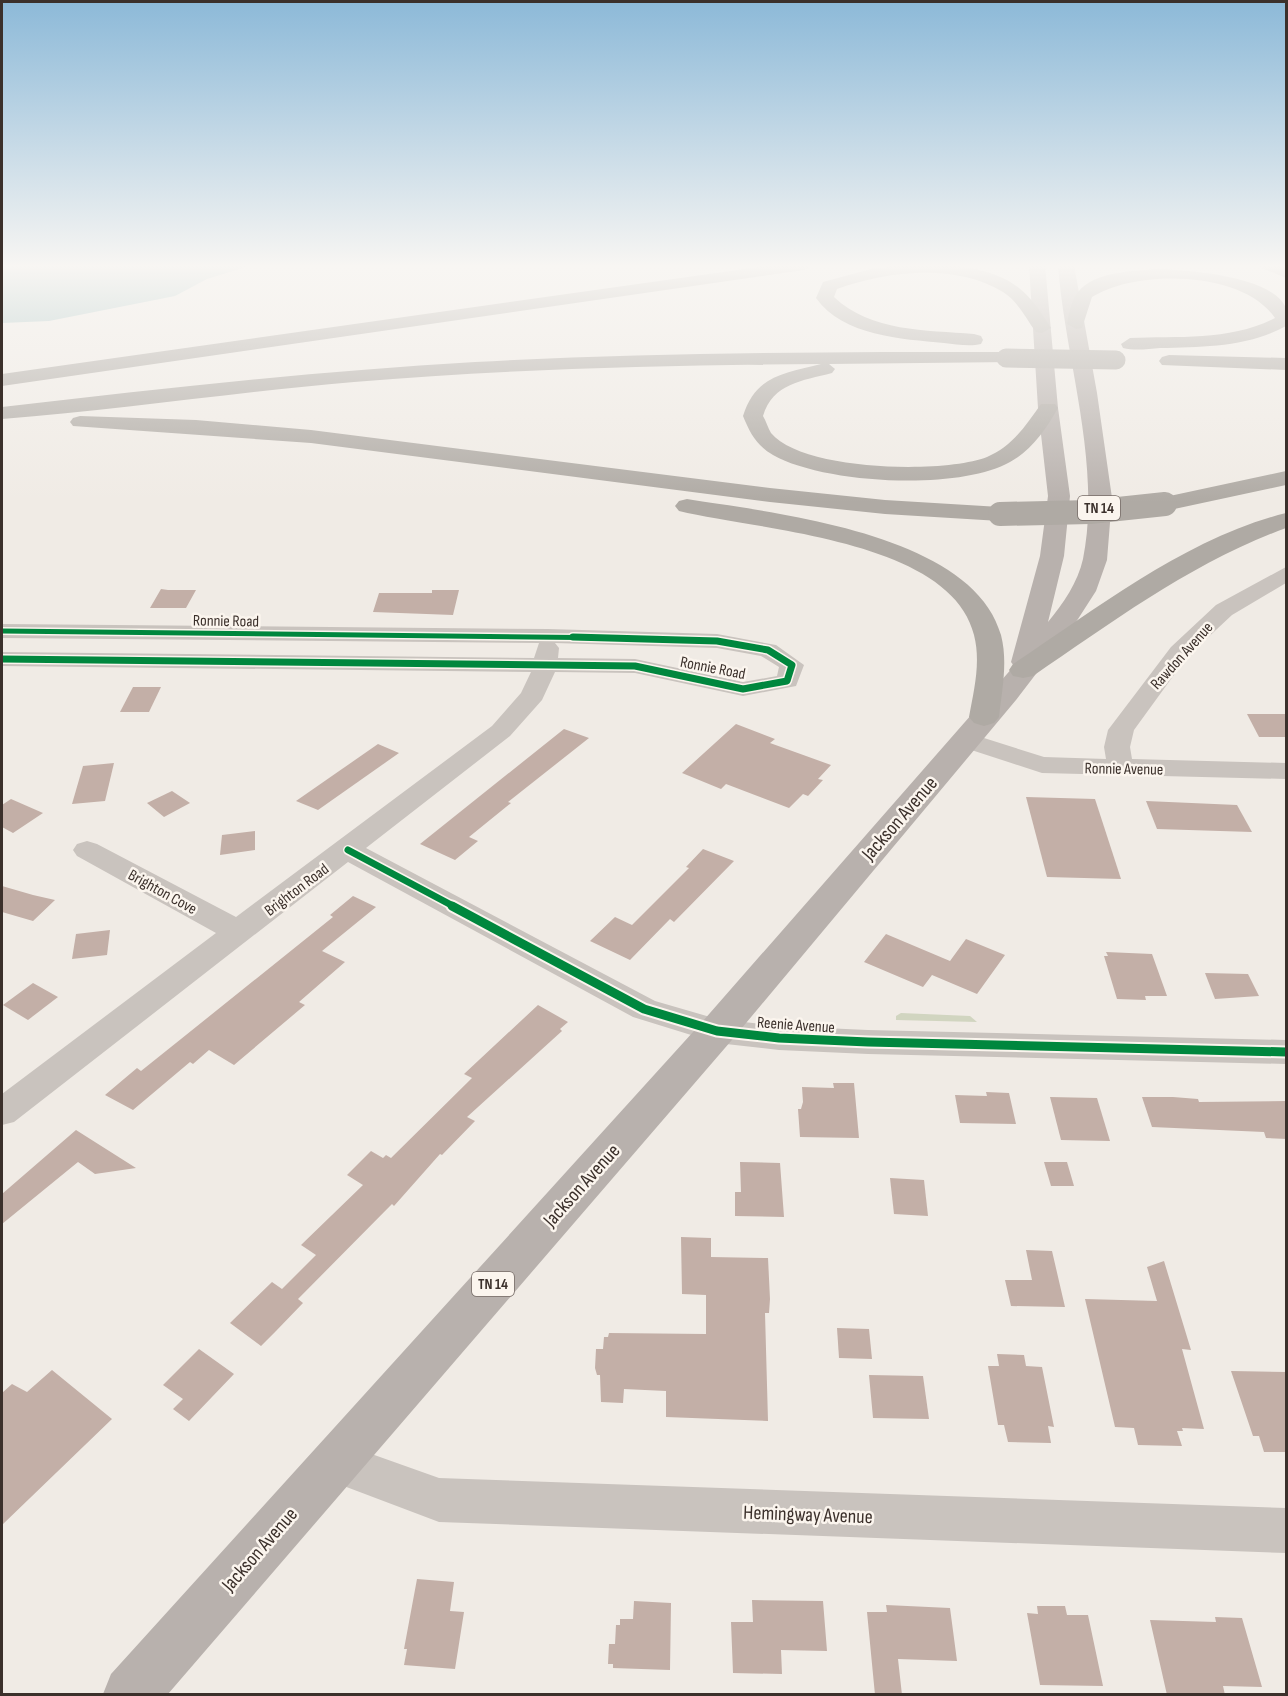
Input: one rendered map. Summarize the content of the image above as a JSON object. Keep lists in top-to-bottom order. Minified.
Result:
{"streets":{"main road":["TN 14","Jackson Avenue"],"street":["Ronnie Road","Rawdon Avenue","Ronnie Avenue","Brighton Road","Brighton Cove","Reenie Avenue","Hemingway Avenue"]},"crossings":[["Ronnie Road","Brighton Road"],["Rawdon Avenue","Ronnie Avenue"],["Ronnie Avenue","Jackson Avenue"],["Jackson Avenue","Reenie Avenue"],["Jackson Avenue","Hemingway Avenue"],["Brighton Road","Brighton Cove"],["Brighton Road","Reenie Avenue"]]}
